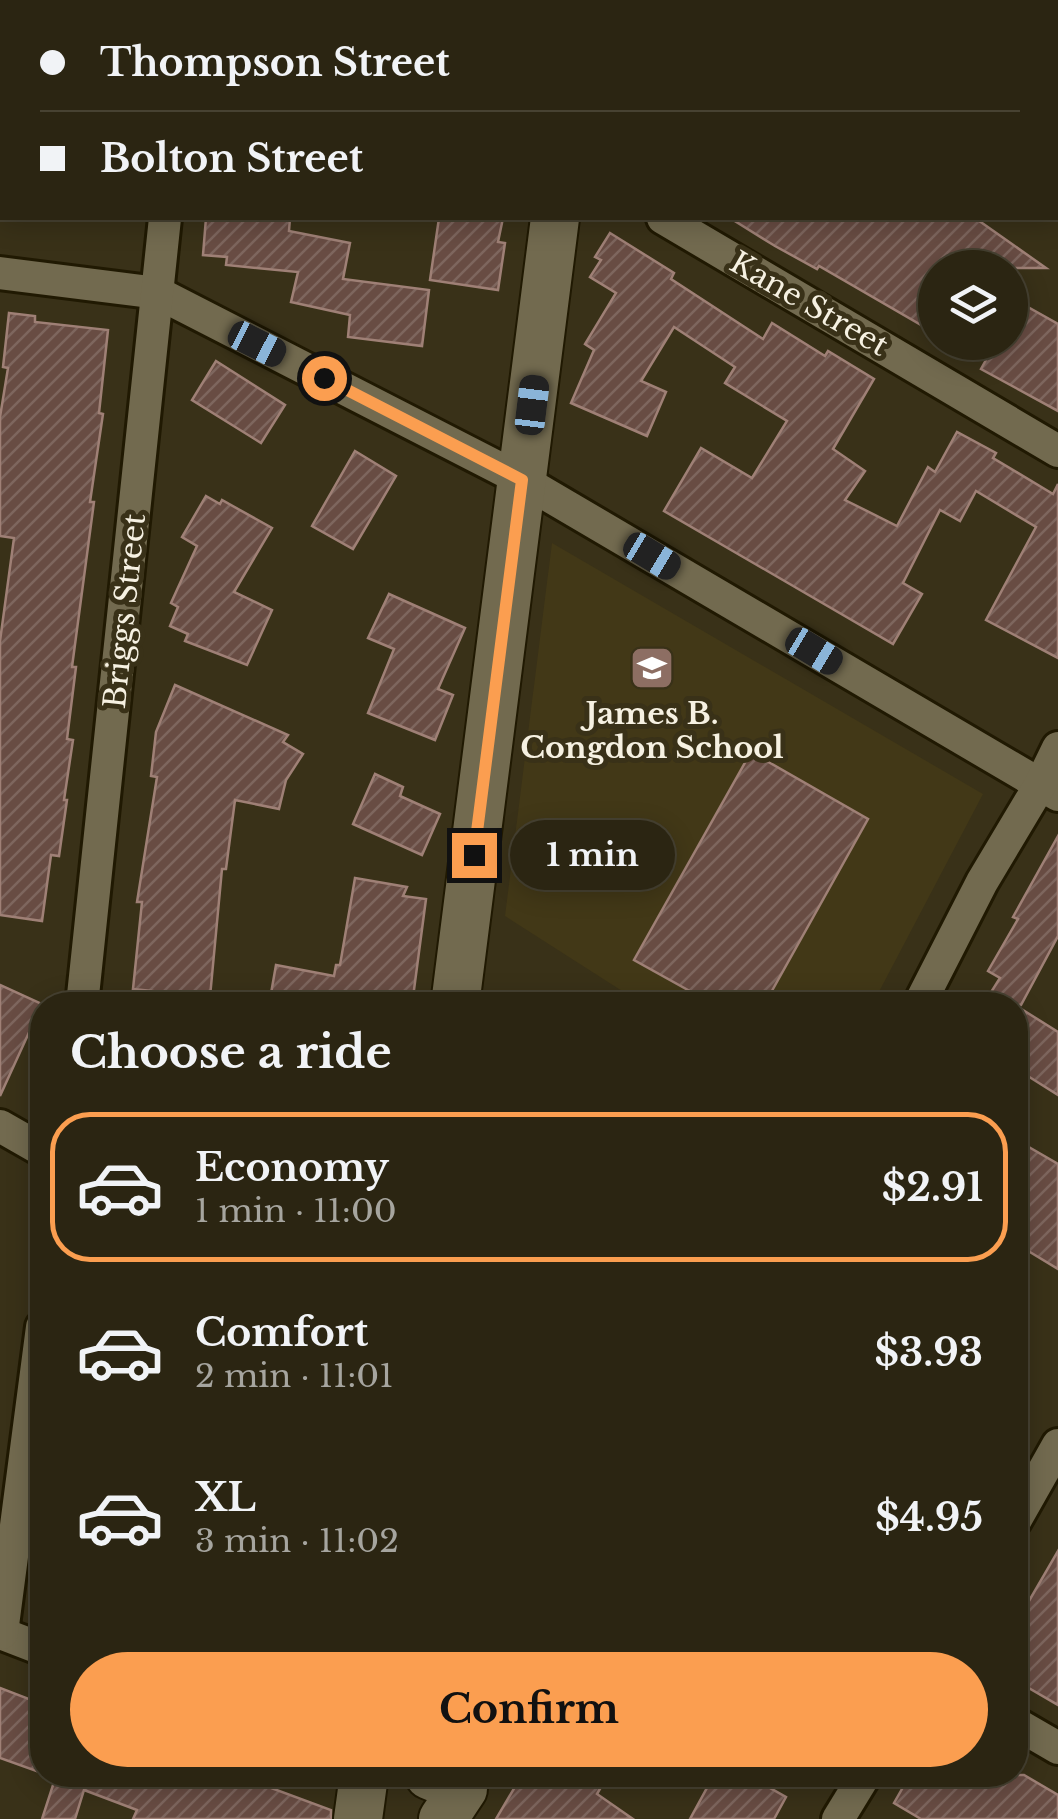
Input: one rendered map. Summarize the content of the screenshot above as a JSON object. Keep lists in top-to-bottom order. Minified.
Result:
{"streets":{"street":["Kane Street","Briggs Street"]},"places":{"school or university":["James B. Congdon School"]},"page":{"banner":["Thompson Street","Bolton Street"],"bubble":"1 min","heading":"Choose a ride","list":[{"name":"Economy","note":"1 min · 11:00","value":"$2.91"},{"name":"Comfort","note":"2 min · 11:01","value":"$3.93"},{"name":"XL","note":"3 min · 11:02","value":"$4.95"}],"buttons":"Confirm"}}
